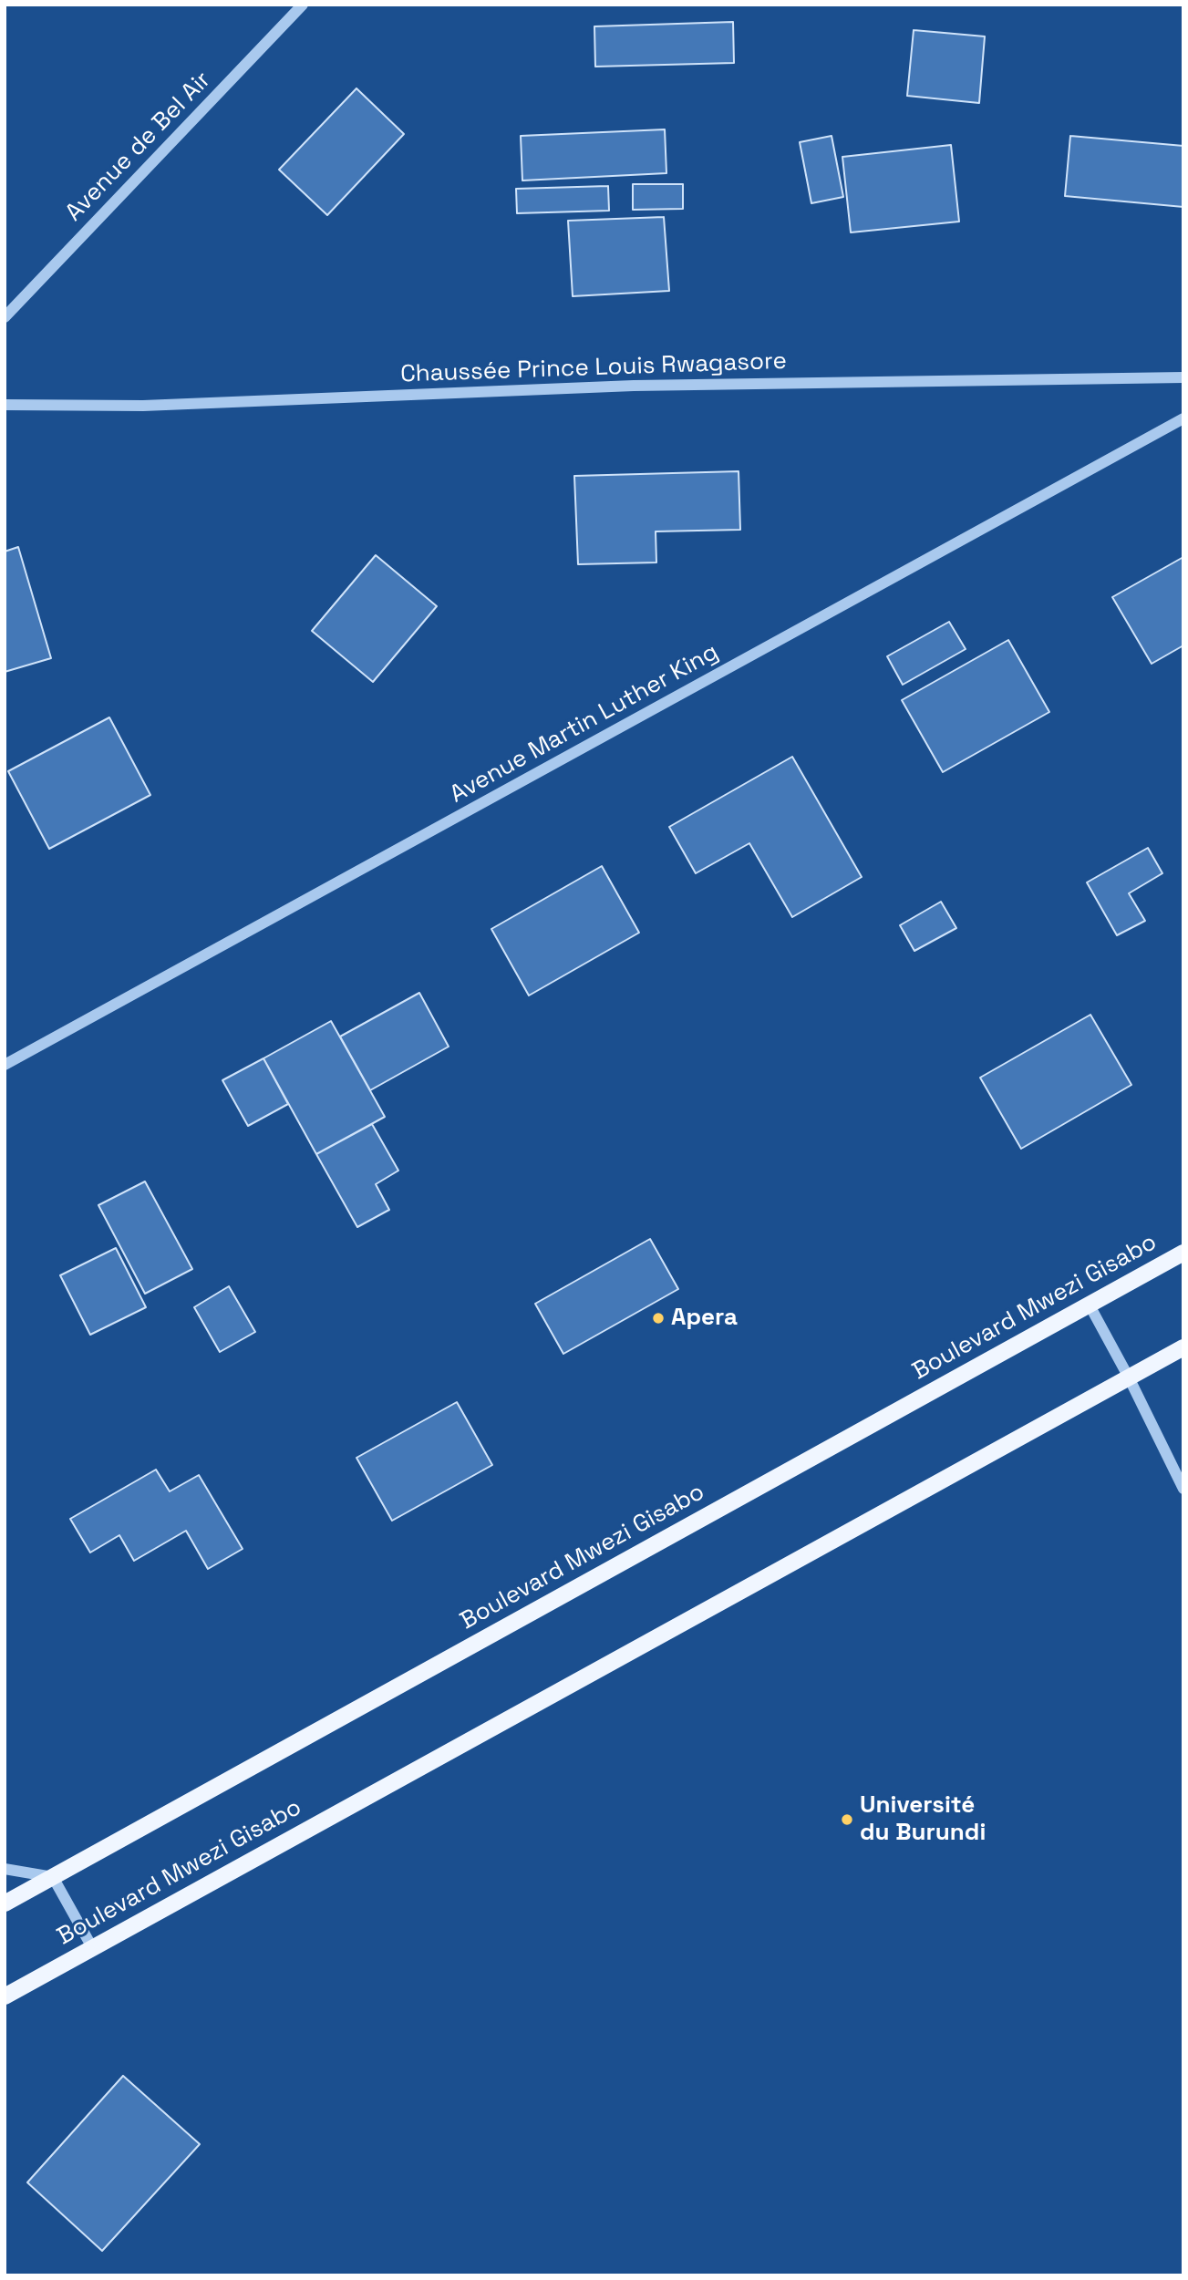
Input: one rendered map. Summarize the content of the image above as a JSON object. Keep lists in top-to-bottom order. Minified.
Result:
{"streets":{"main road":["Boulevard Mwezi Gisabo"],"street":["Avenue de Bel Air","Chaussée Prince Louis Rwagasore","Avenue Martin Luther King"]},"places":["Apera","Université du Burundi"]}
